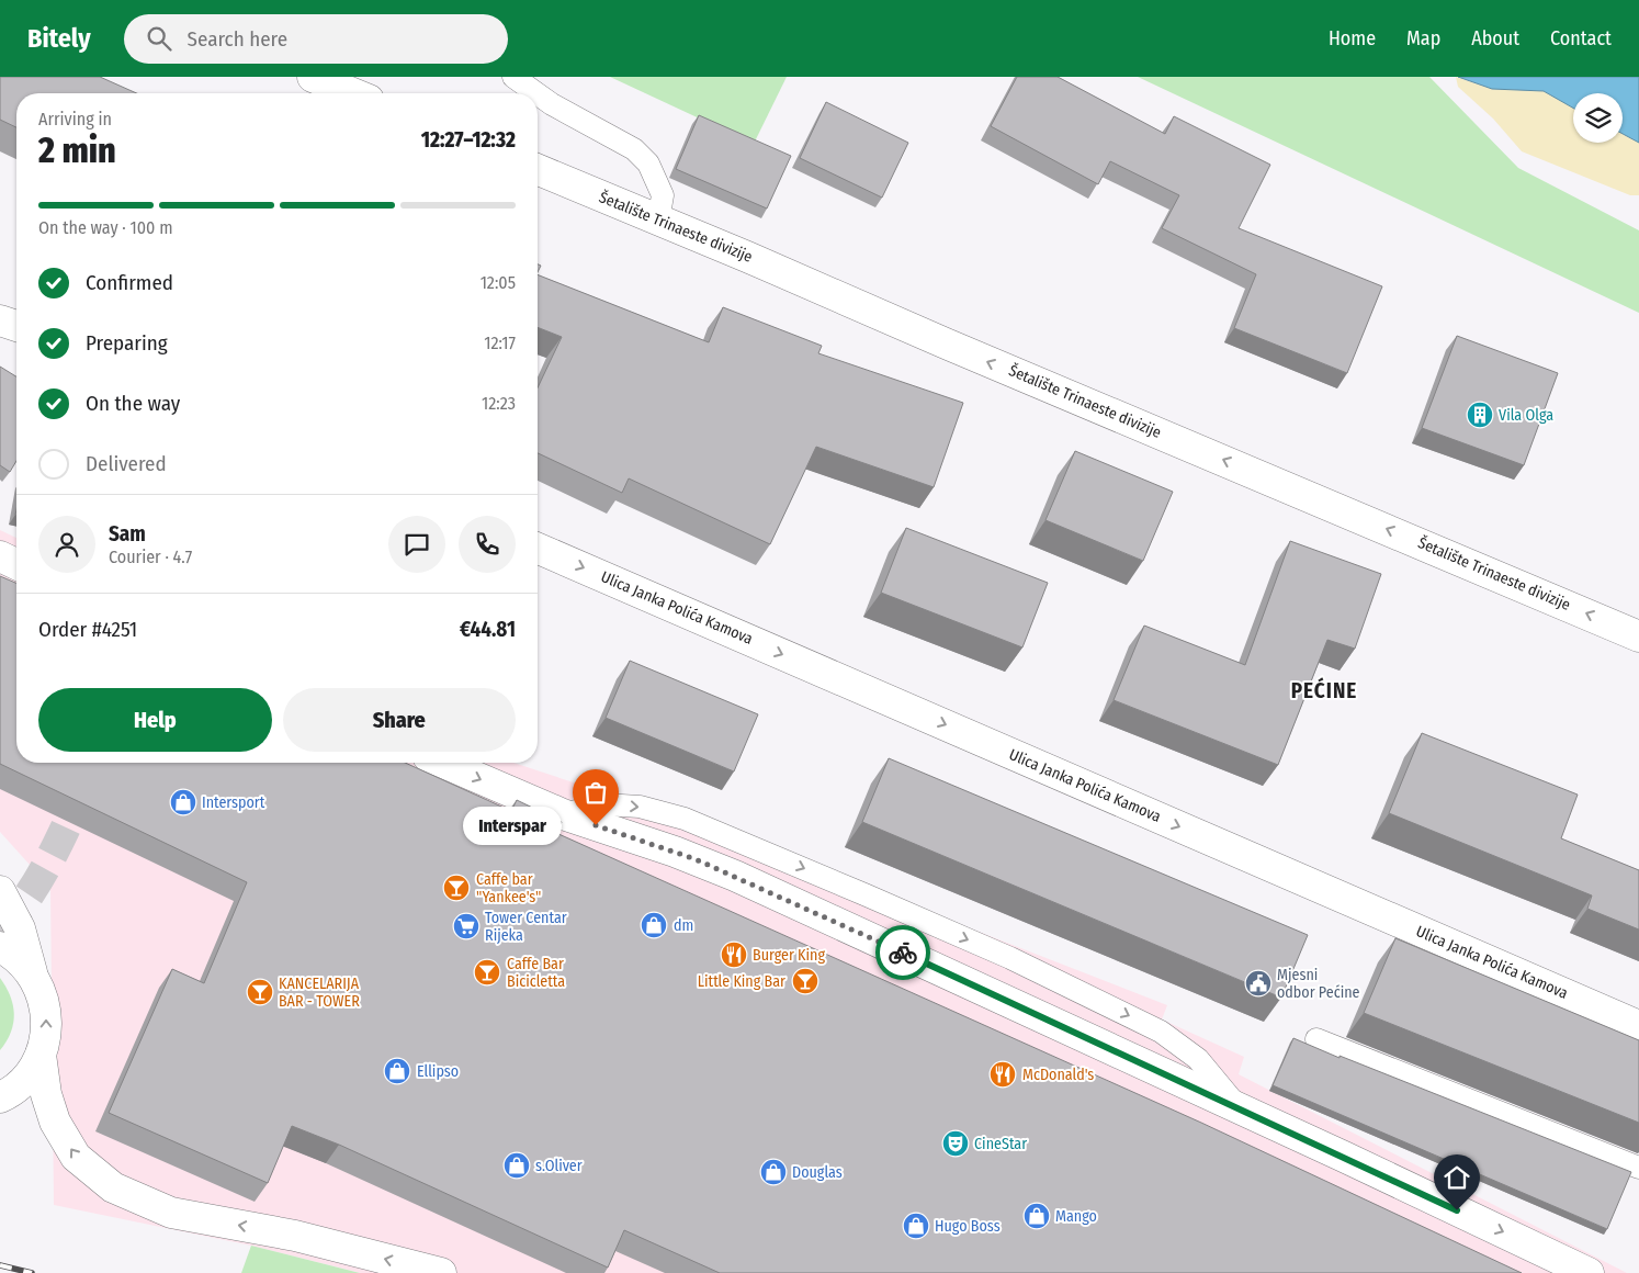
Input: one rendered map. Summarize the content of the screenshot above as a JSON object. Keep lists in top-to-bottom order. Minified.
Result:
{"streets":{"main road":["Šetalište Trinaeste divizije","Ulica Janka Polića Kamova"]},"one_way":["Šetalište Trinaeste divizije"],"districts":["PEĆINE"],"places":{"building":["Vila Olga"],"shop":["Intersport","dm","Ellipso","s.Oliver","Douglas","Mango","Hugo Boss"],"other":["Interspar"],"bar":["Caffe bar \"Yankee's\"","Caffe Bar Bicicletta","Little King Bar","KANCELARIJA BAR - TOWER"],"supermarket":["Tower Centar Rijeka"],"restaurant":["Burger King","McDonald's"],"public building":["Mjesni odbor Pećine"],"theatre":["CineStar"]},"page":{"header":"Bitely","search":"Search here","nav":["Home","Map","About","Contact"],"heading":["2 min","Arriving in","12:27–12:32"],"panel":["Sam","Courier · 4.7","Order #4251","€44.81"],"bar":"On the way · 100 m","list":[["Confirmed","12:05"],["Preparing","12:17"],["On the way","12:23"],"Delivered"],"buttons":["Help","Share"],"bubble":"Interspar"}}
